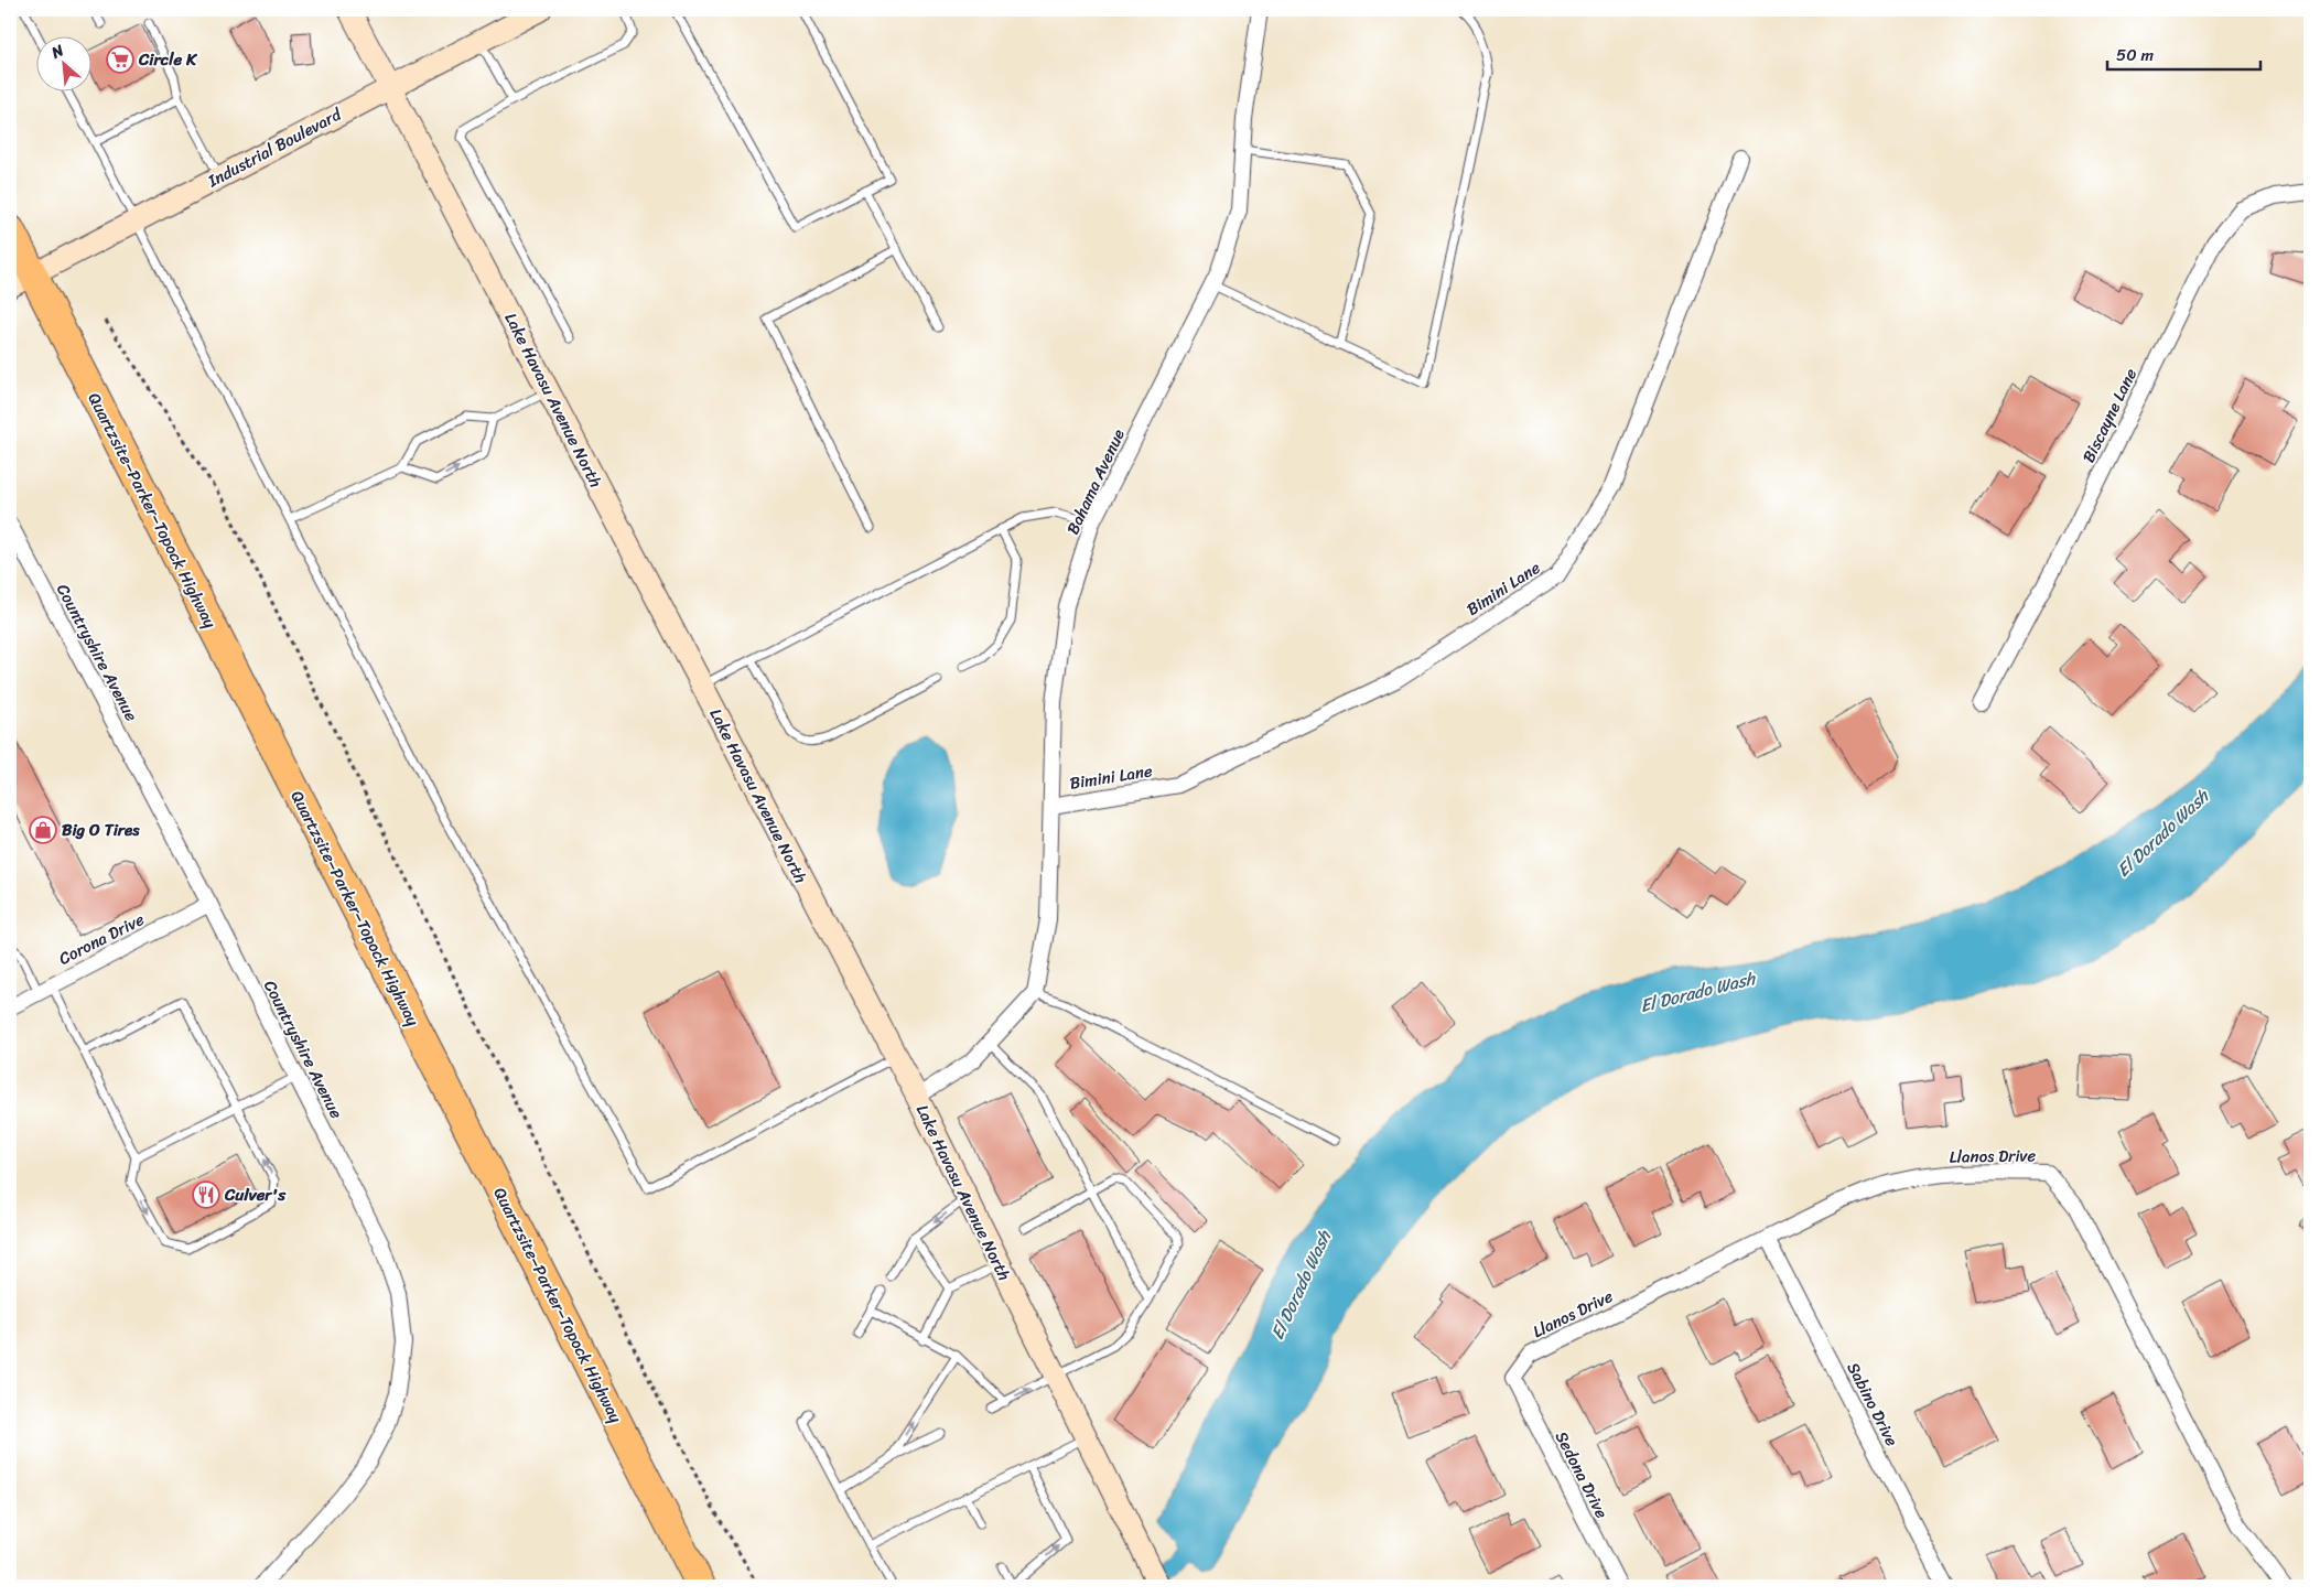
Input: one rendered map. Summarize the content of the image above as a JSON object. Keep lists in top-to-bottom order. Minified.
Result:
{"streets":{"highway":["Quartzsite–Parker–Topock Highway"],"main road":["Industrial Boulevard","Lake Havasu Avenue North"],"street":["Biscayne Lane","Bahama Avenue","Bimini Lane","Countryshire Avenue","Corona Drive","Llanos Drive","Sabino Drive","Sedona Drive"]},"crossings":[["Industrial Boulevard","Lake Havasu Avenue North"],["Industrial Boulevard","Quartzsite–Parker–Topock Highway"],["Bahama Avenue","Bimini Lane"],["Countryshire Avenue","Corona Drive"],["Llanos Drive","Sabino Drive"],["Llanos Drive","Sedona Drive"]],"water":["El Dorado Wash"],"places":{"supermarket":["Circle K"],"shop":["Big O Tires"],"restaurant":["Culver's"]},"scale_bar":"50 m","north":"top left"}
